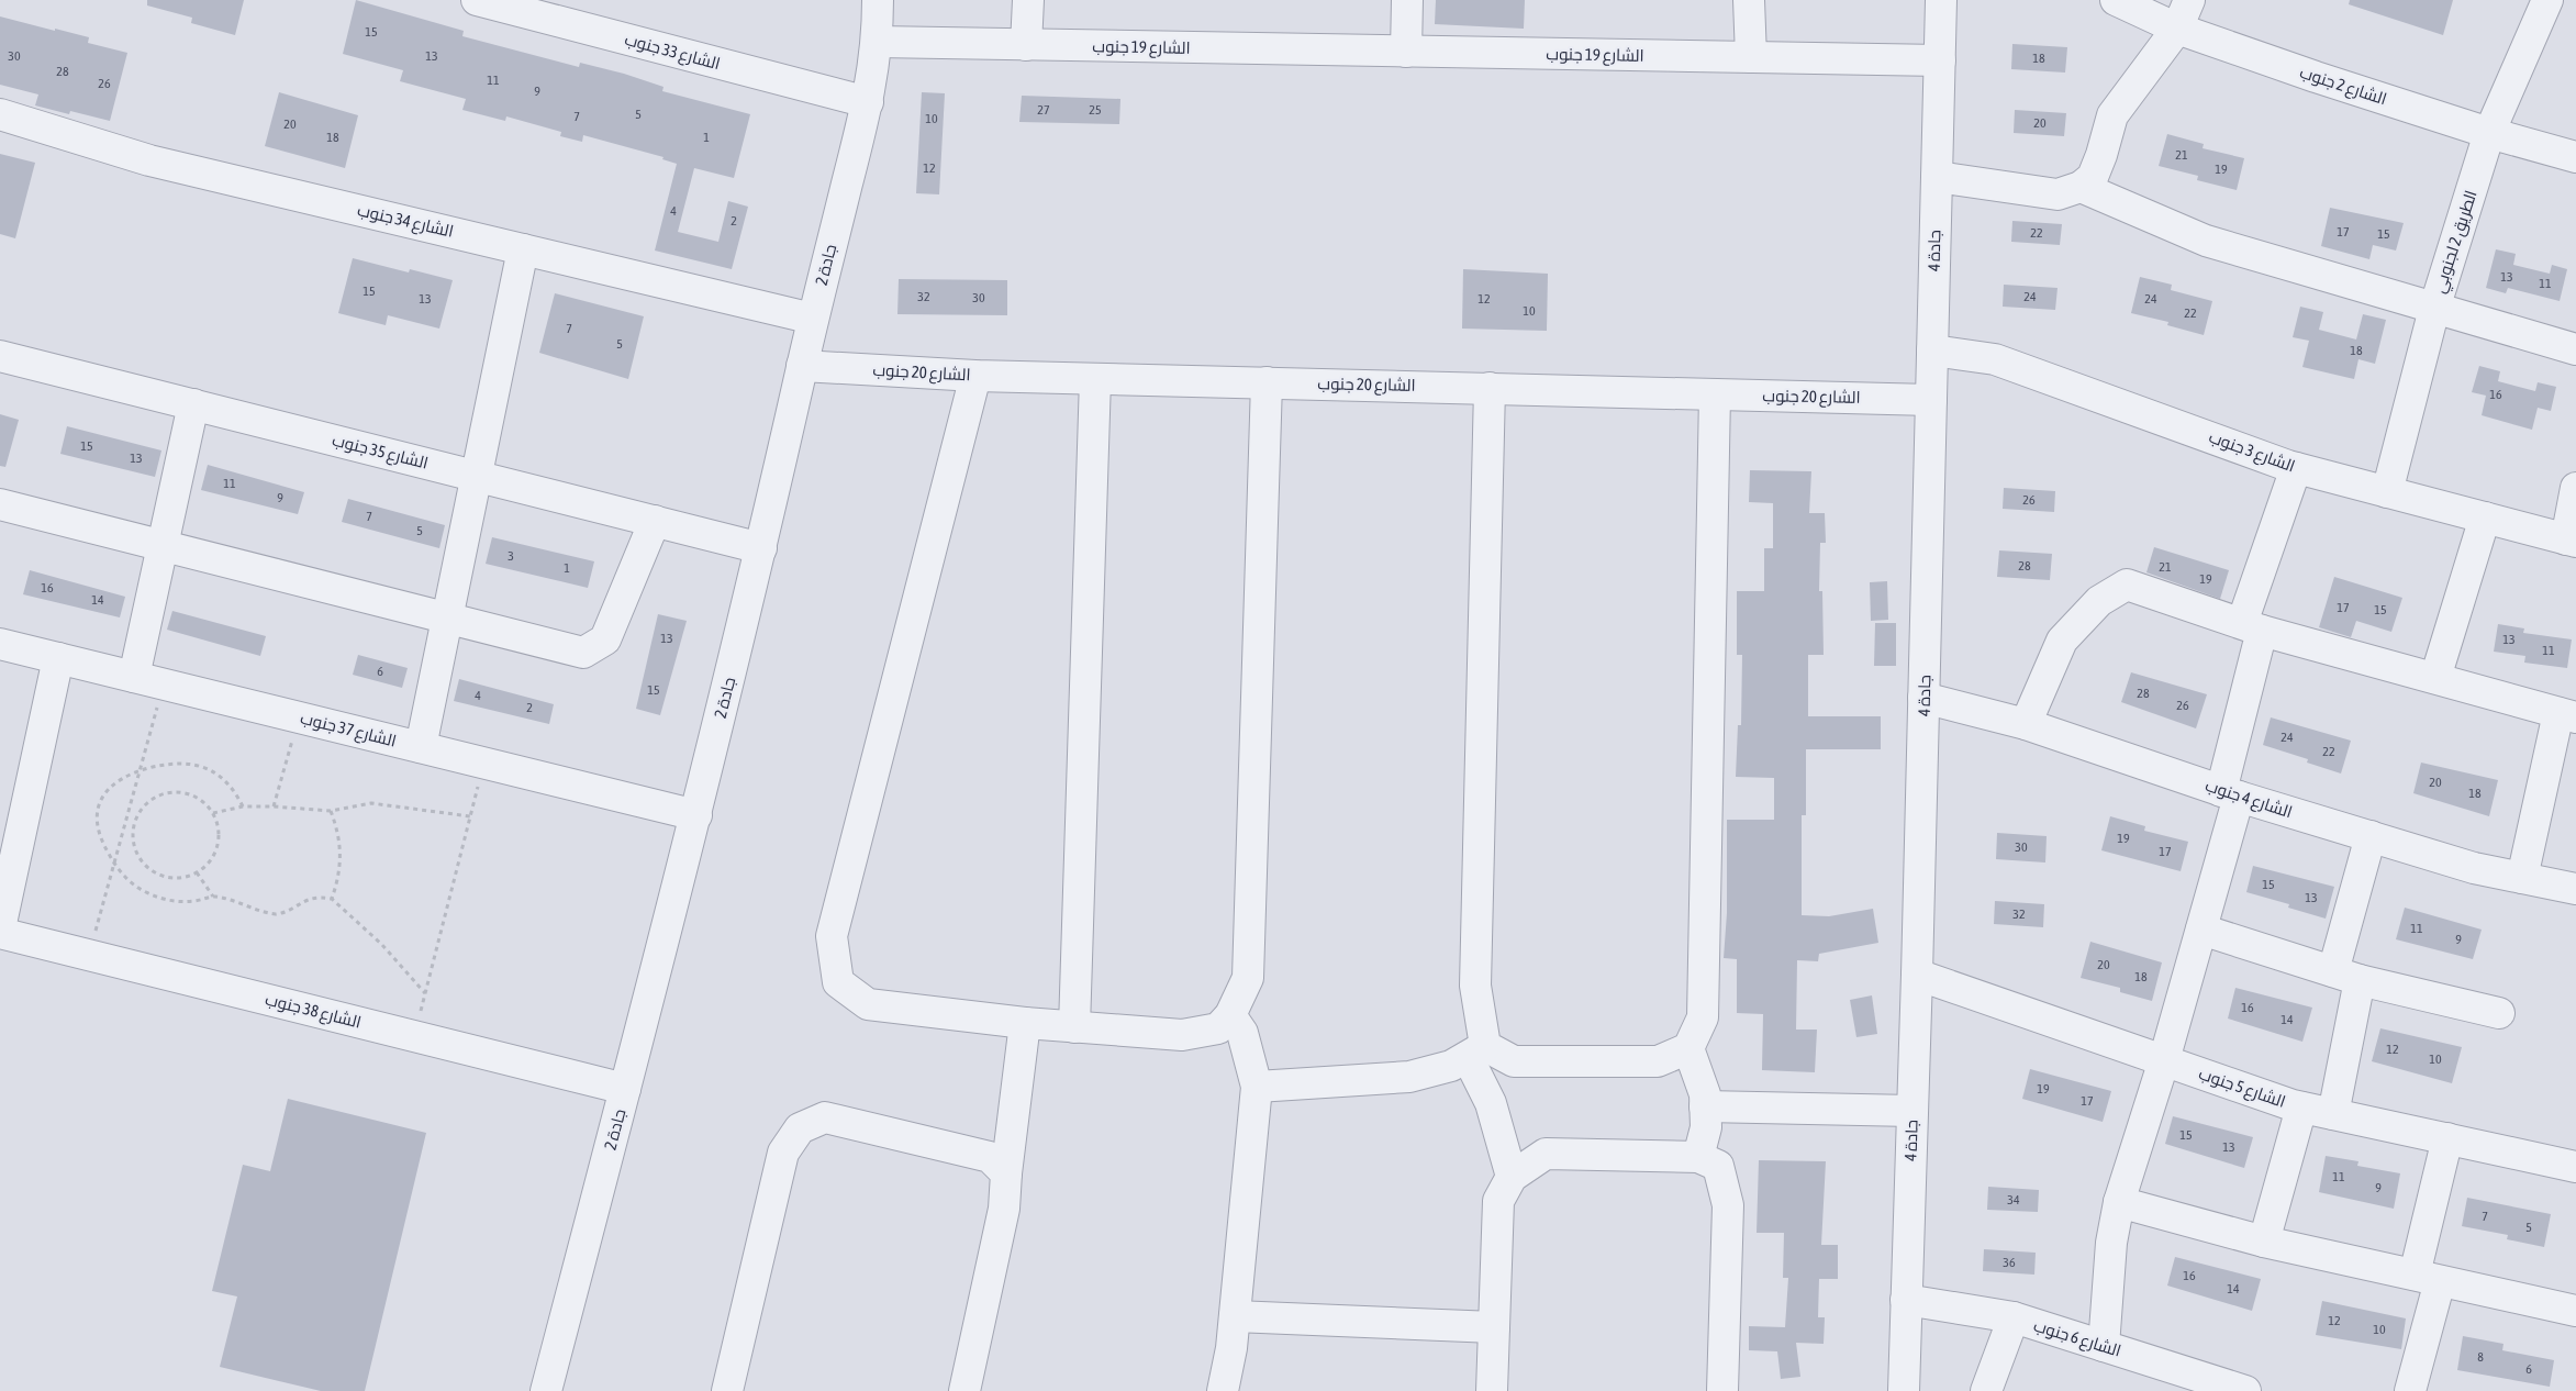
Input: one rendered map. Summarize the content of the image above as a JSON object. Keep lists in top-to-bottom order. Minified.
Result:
{"streets":{"street":["الشارع 19 جنوب","الشارع 33 جنوب","الشارع 2 جنوب","الشارع 34 جنوب","الطريق 2 لجنوبي","جادة 4","جادة 2","الشارع 20 جنوب","الشارع 35 جنوب","الشارع 3 جنوب","الشارع 37 جنوب","الشارع 4 جنوب","الشارع 38 جنوب","الشارع 5 جنوب","الشارع 6 جنوب"]},"crossings":[["الشارع 19 جنوب","جادة 4"],["الشارع 19 جنوب","جادة 2"],["الشارع 33 جنوب","جادة 2"],["الشارع 2 جنوب","الطريق 2 لجنوبي"],["الشارع 34 جنوب","جادة 2"],["الطريق 2 لجنوبي","الشارع 3 جنوب"],["جادة 4","الشارع 20 جنوب"],["جادة 4","الشارع 3 جنوب"],["جادة 4","الشارع 4 جنوب"],["جادة 4","الشارع 5 جنوب"],["جادة 4","الشارع 6 جنوب"],["جادة 2","الشارع 20 جنوب"],["جادة 2","الشارع 35 جنوب"],["جادة 2","الشارع 37 جنوب"],["جادة 2","الشارع 38 جنوب"]],"house_numbers":["15","30","13","18","28","11","26","9","27","25","5","7","10","20","20","18","1","21","12","19","4","2","17","22","15","13","11","15","32","24","30","13","12","24","10","22","7","5","18","16","15","13","11","9","26","7","5","3","28","21","1","19","16","14","17","15","13","13","11","6","15","28","4","26","2","24","22","20","18","19","30","17","15","13","32","11","9","20","18","16","14","12","10","19","17","15","13","11","9","34","7","5","36","16","14","12","10","8","6"]}
